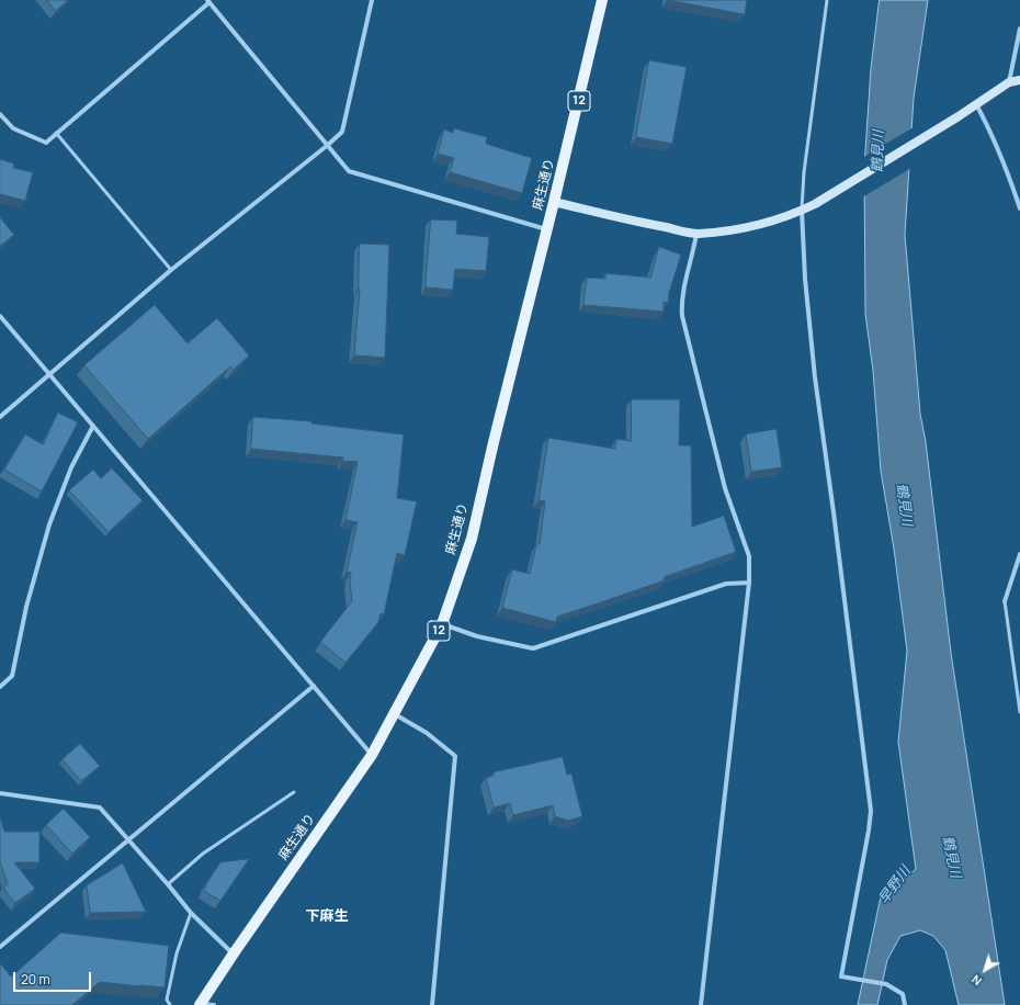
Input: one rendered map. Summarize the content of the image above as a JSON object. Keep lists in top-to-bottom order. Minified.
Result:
{"streets":{"main road":["12","麻生通り"]},"districts":["下麻生"],"water":["鶴見川","早野川"],"scale_bar":"20 m","north":"bottom left"}
